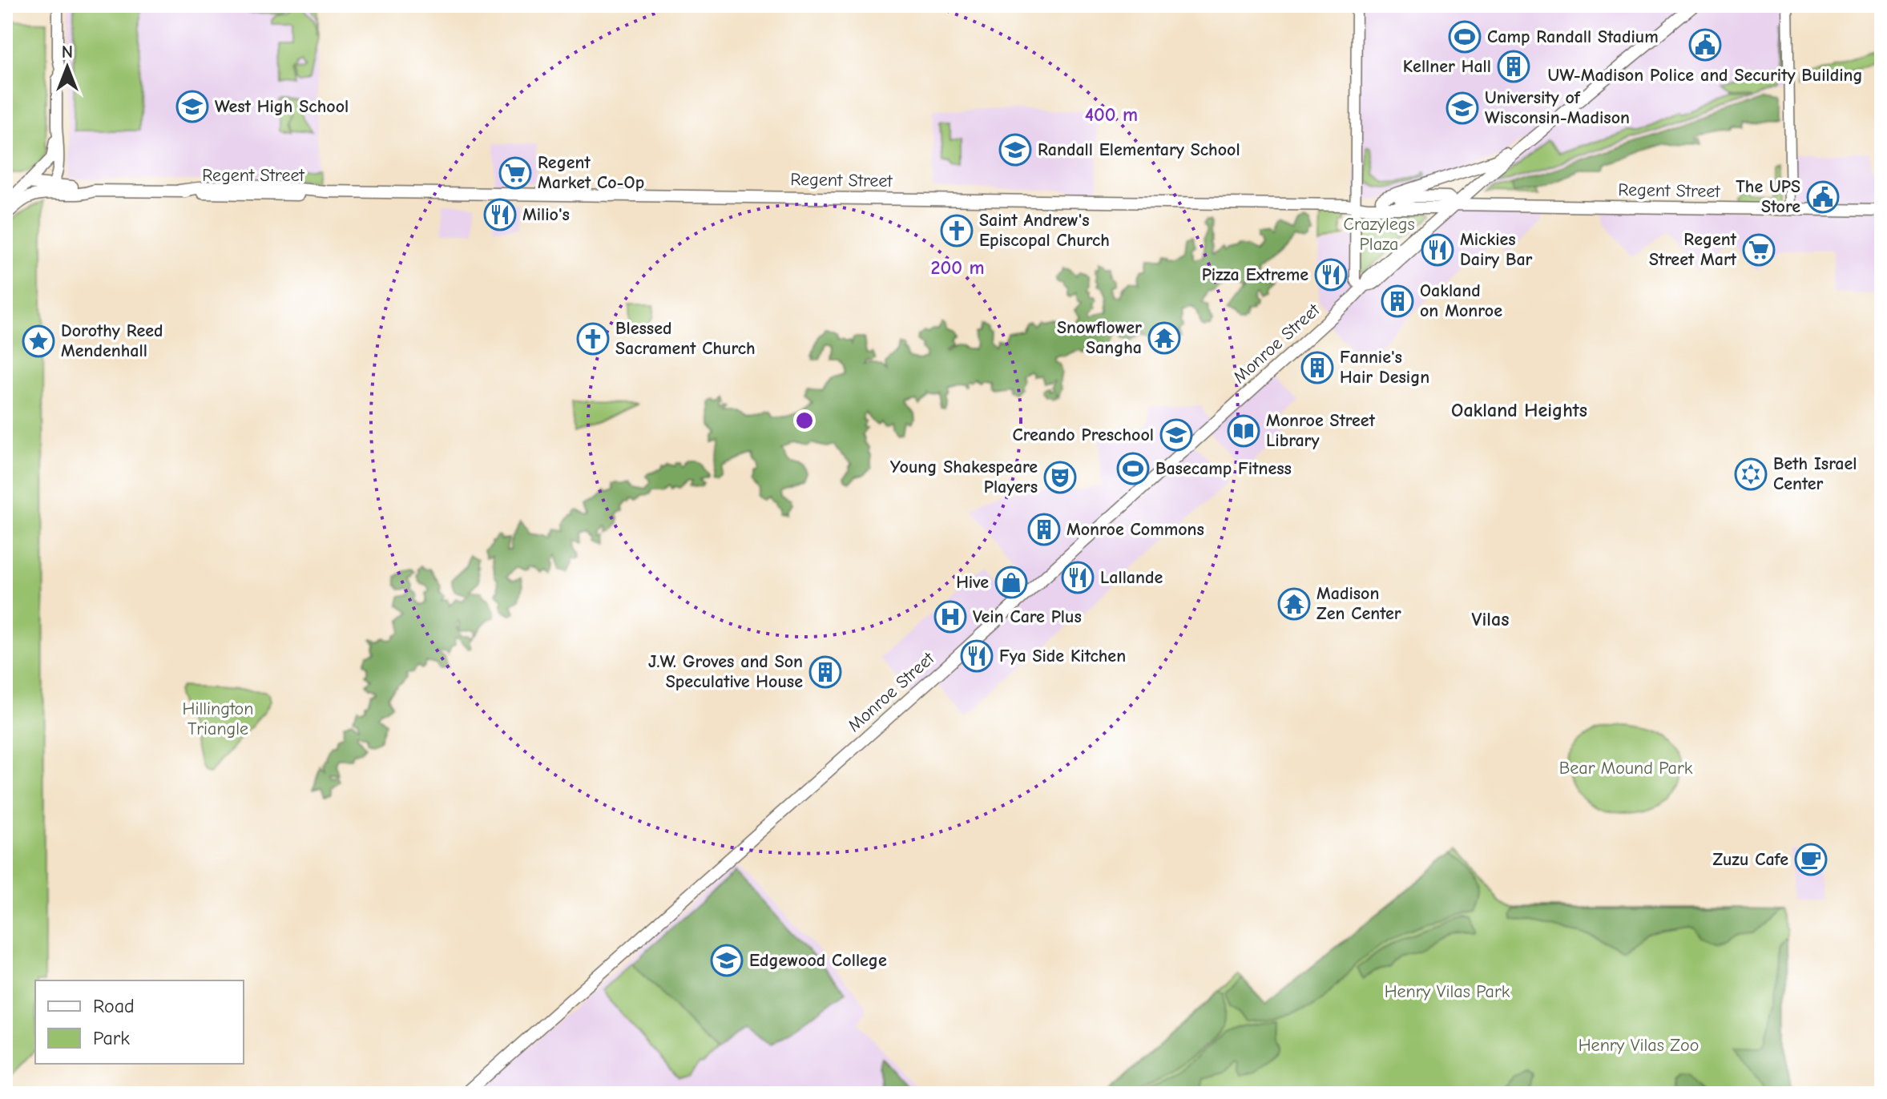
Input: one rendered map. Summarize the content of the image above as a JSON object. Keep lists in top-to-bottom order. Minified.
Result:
{"streets":{"main road":["Regent Street","Monroe Street"]},"crossings":[["Regent Street","Monroe Street"]],"districts":["Oakland Heights","Vilas"],"parks":["Crazylegs Plaza","Hillington Triangle","Bear Mound Park","Henry Vilas Park","Henry Vilas Zoo"],"places":{"sports":["Camp Randall Stadium","Basecamp Fitness"],"public building":["UW-Madison Police and Security Building","The UPS Store"],"building":["Kellner Hall","Oakland on Monroe","Fannie's Hair Design","Monroe Commons","J.W. Groves and Son Speculative House"],"school or university":["West High School","University of Wisconsin-Madison","Randall Elementary School","Creando Preschool","Edgewood College"],"supermarket":["Regent Market Co-Op","Regent Street Mart"],"restaurant":["Milio's","Mickies Dairy Bar","Pizza Extreme","Lallande","Fya Side Kitchen"],"church":["Saint Andrew's Episcopal Church","Blessed Sacrament Church"],"temple":["Snowflower Sangha","Madison Zen Center"],"place":["Dorothy Reed Mendenhall"],"library":["Monroe Street Library"],"synagogue":["Beth Israel Center"],"theatre":["Young Shakespeare Players"],"shop":["Hive"],"hospital":["Vein Care Plus"],"cafe":["Zuzu Cafe"]},"legend":["Road","Park"],"north":"top","rings":["400 m","200 m"]}
